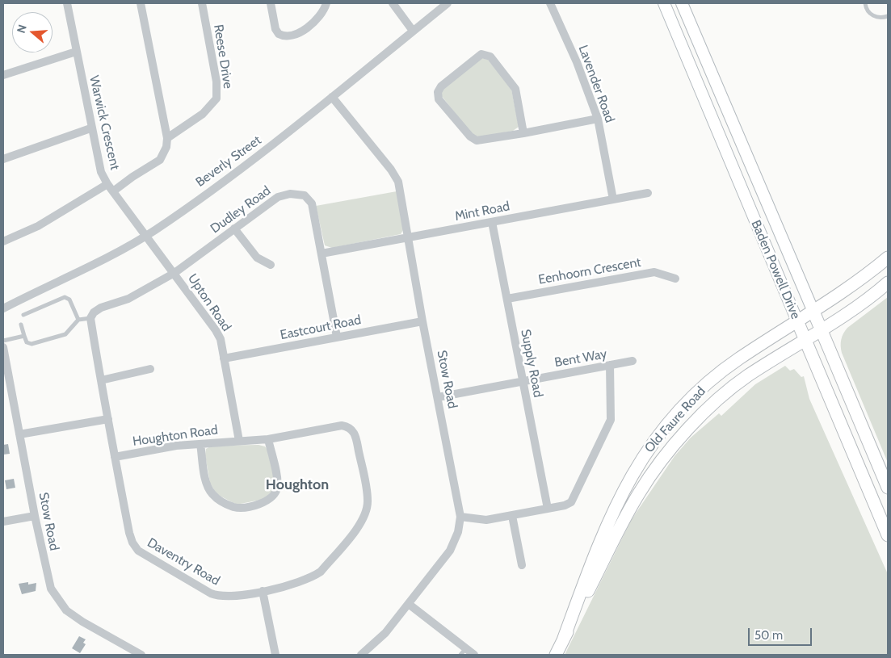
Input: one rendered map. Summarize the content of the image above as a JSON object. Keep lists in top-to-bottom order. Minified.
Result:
{"streets":{"main road":["Baden Powell Drive","Old Faure Road"],"street":["Reese Drive","Lavender Road","Warwick Crescent","Beverly Street","Dudley Road","Mint Road","Eenhoorn Crescent","Upton Road","Eastcourt Road","Bent Way","Supply Road","Stow Road","Houghton Road","Daventry Road"]},"crossings":[["Lavender Road","Mint Road"],["Warwick Crescent","Beverly Street"],["Warwick Crescent","Upton Road"],["Beverly Street","Upton Road"],["Beverly Street","Stow Road"],["Dudley Road","Mint Road"],["Dudley Road","Upton Road"],["Dudley Road","Eastcourt Road"],["Mint Road","Supply Road"],["Mint Road","Stow Road"],["Baden Powell Drive","Old Faure Road"],["Eenhoorn Crescent","Supply Road"],["Upton Road","Eastcourt Road"],["Upton Road","Houghton Road"],["Upton Road","Daventry Road"],["Eastcourt Road","Stow Road"],["Bent Way","Supply Road"],["Bent Way","Stow Road"],["Houghton Road","Daventry Road"]],"districts":["Houghton"],"scale_bar":"50 m","north":"left"}
